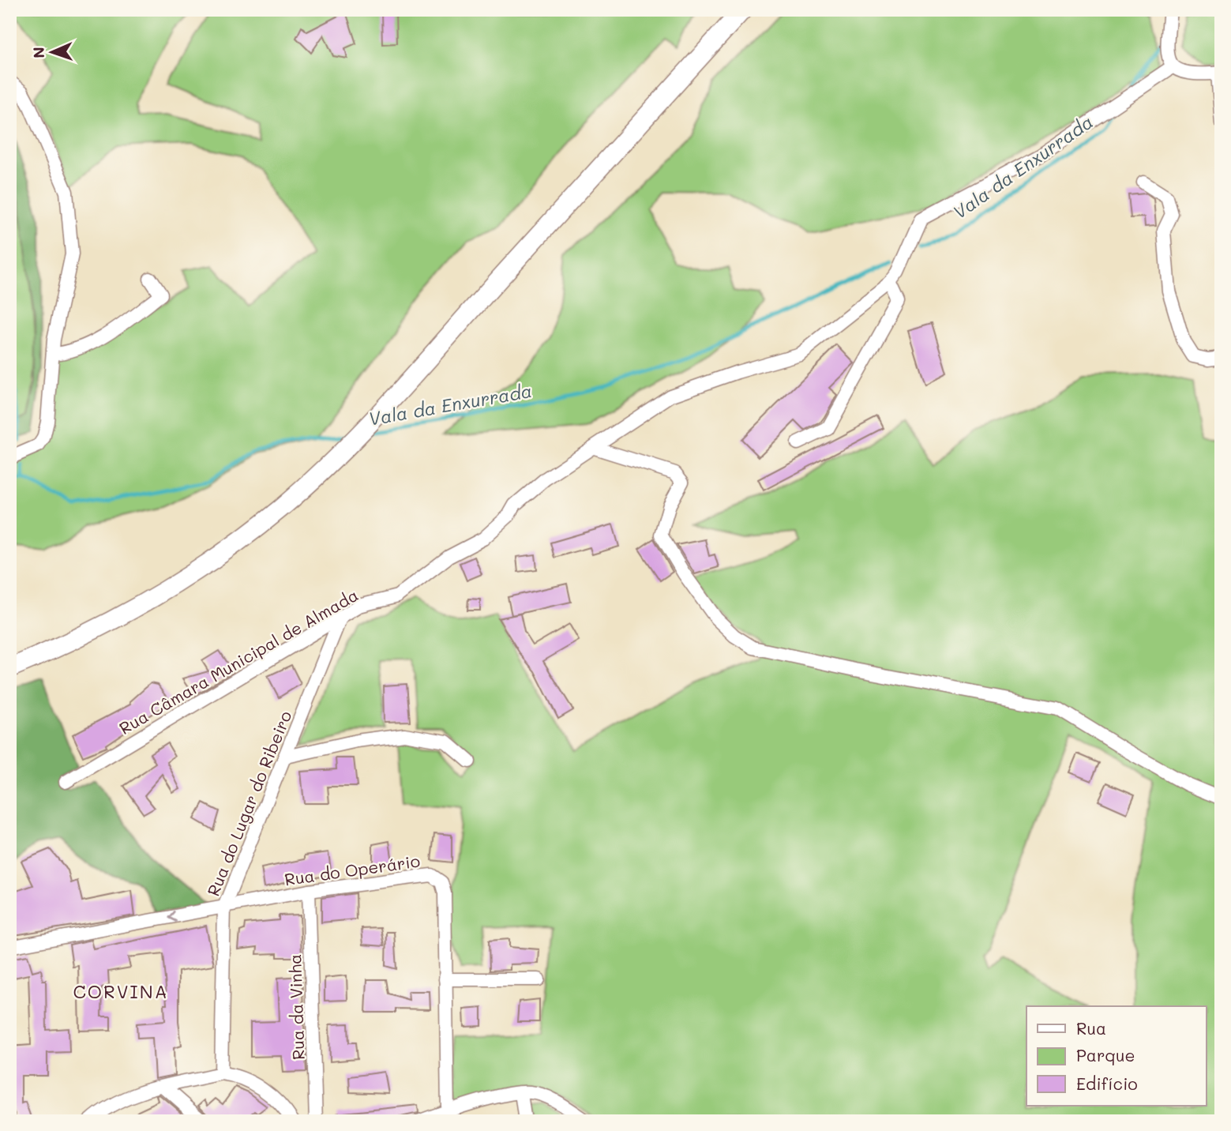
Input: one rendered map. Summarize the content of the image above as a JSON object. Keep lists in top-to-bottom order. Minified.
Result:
{"streets":{"street":["Rua Câmara Municipal de Almada","Rua do Lugar do Ribeiro","Rua do Operário","Rua da Vinha"]},"crossings":[["Rua Câmara Municipal de Almada","Rua do Lugar do Ribeiro"],["Rua do Lugar do Ribeiro","Rua do Operário"],["Rua do Operário","Rua da Vinha"]],"districts":["CORVINA"],"water":["Vala da Enxurrada"],"legend":["Rua","Parque","Edifício"],"north":"left"}
